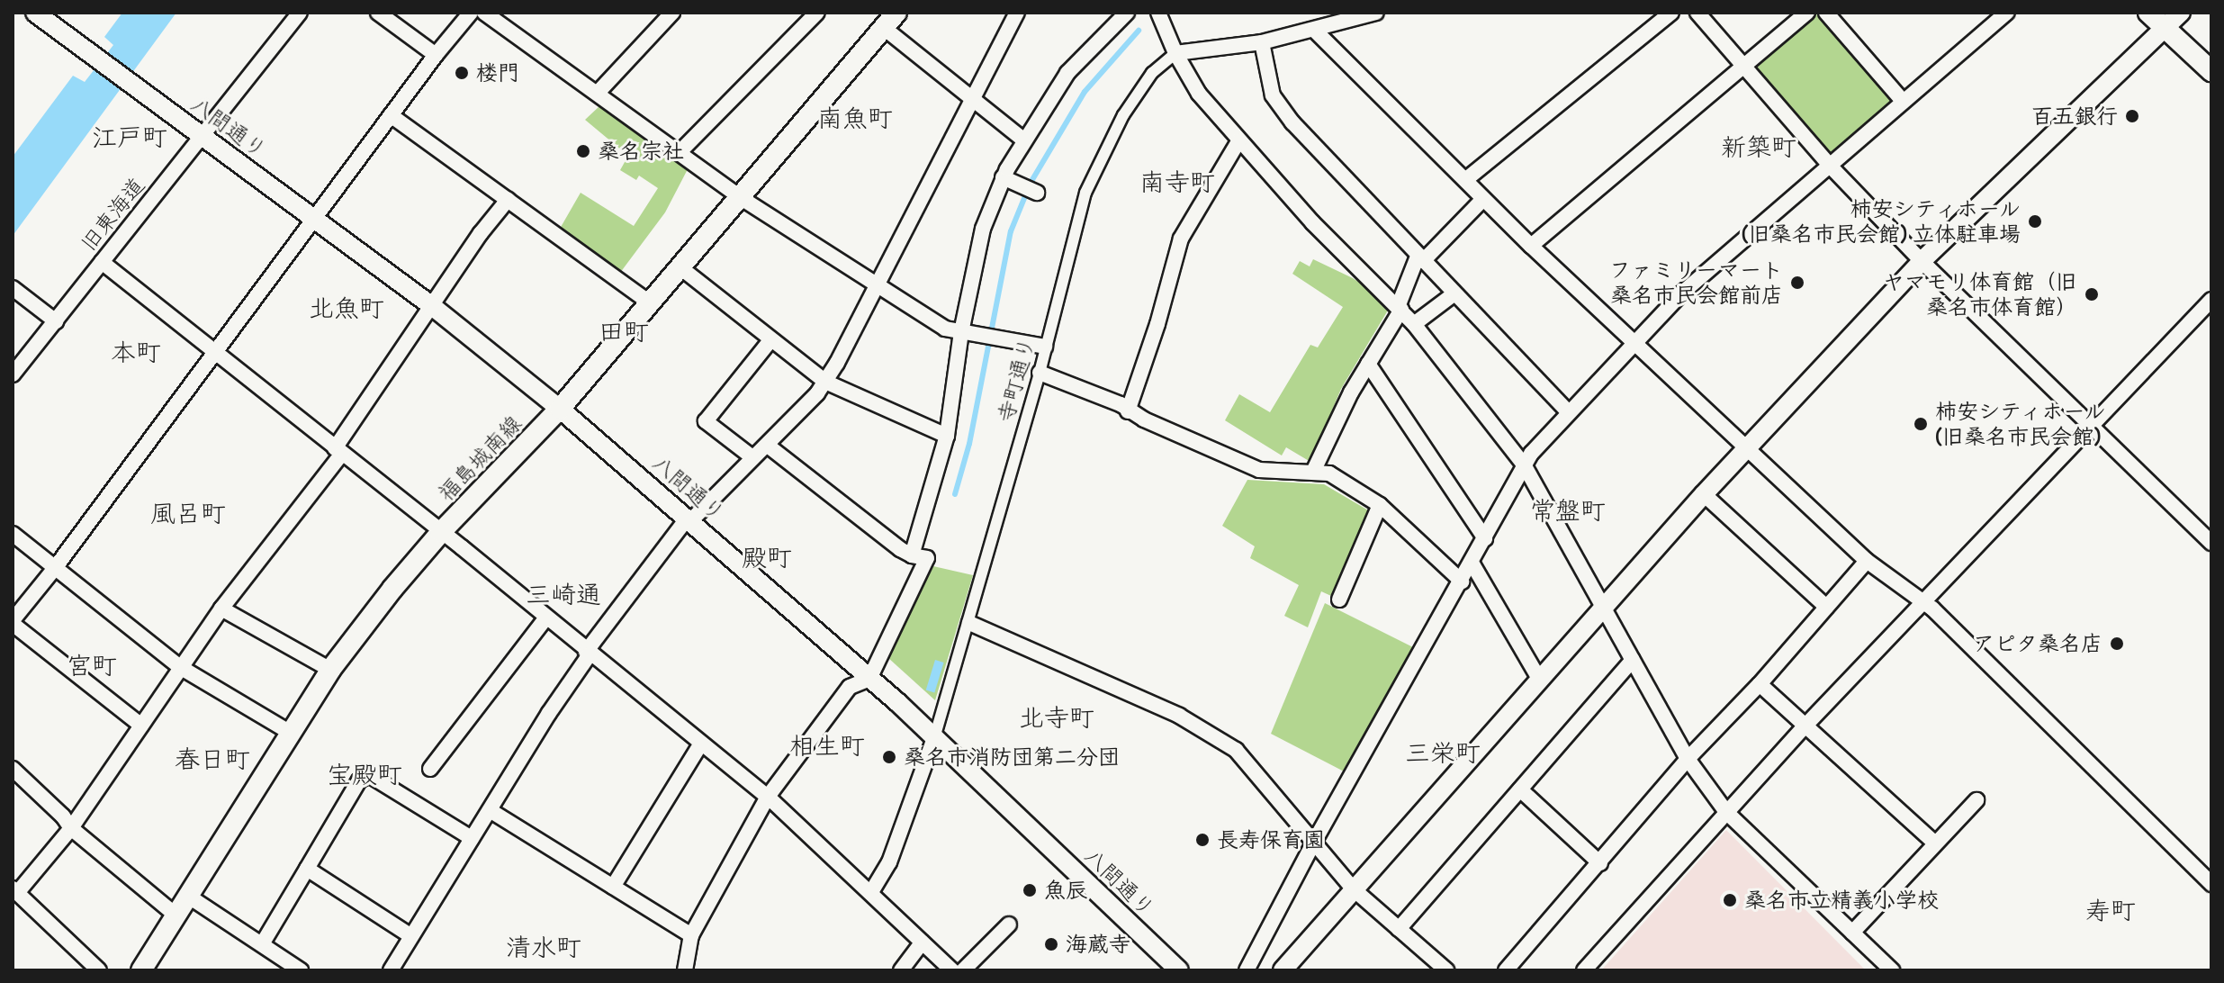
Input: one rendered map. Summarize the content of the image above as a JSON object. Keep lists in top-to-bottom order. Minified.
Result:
{"streets":{"main road":["福島城南線"],"street":["八間通り","旧東海道","寺町通り"]},"crossings":[["八間通り","旧東海道"],["八間通り","寺町通り"],["八間通り","福島城南線"]],"districts":["南魚町","江戸町","新築町","南寺町","北魚町","田町","本町","常盤町","風呂町","殿町","三崎通","宮町","北寺町","相生町","三栄町","春日町","宝殿町","寿町","清水町"],"places":["楼門","百五銀行","桑名宗社","柿安シティホール (旧桑名市民会館) 立体駐車場","ファミリーマート 桑名市民会館前店","ヤマモリ体育館（旧 桑名市体育館）","柿安シティホール (旧桑名市民会館)","アピタ桑名店","桑名市消防団第二分団","長寿保育園","魚辰","桑名市立精義小学校","海蔵寺"]}
